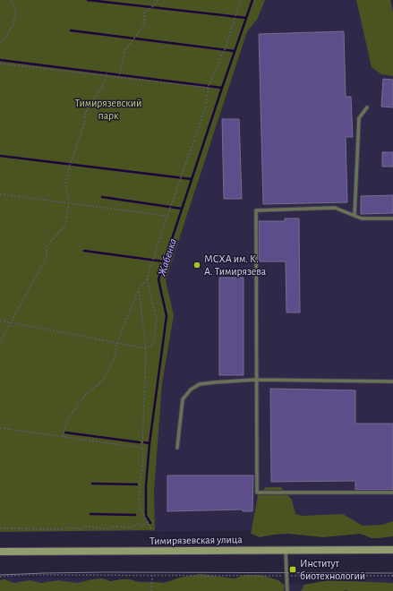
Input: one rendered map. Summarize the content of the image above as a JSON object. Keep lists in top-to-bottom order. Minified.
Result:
{"streets":{"main road":["Тимирязевская улица"]},"water":["Жабенка"],"parks":["Тимирязевский парк"],"places":{"other":["МСХА им. К. А. Тимирязева"],"transit":["Институт биотехнологий"]}}
